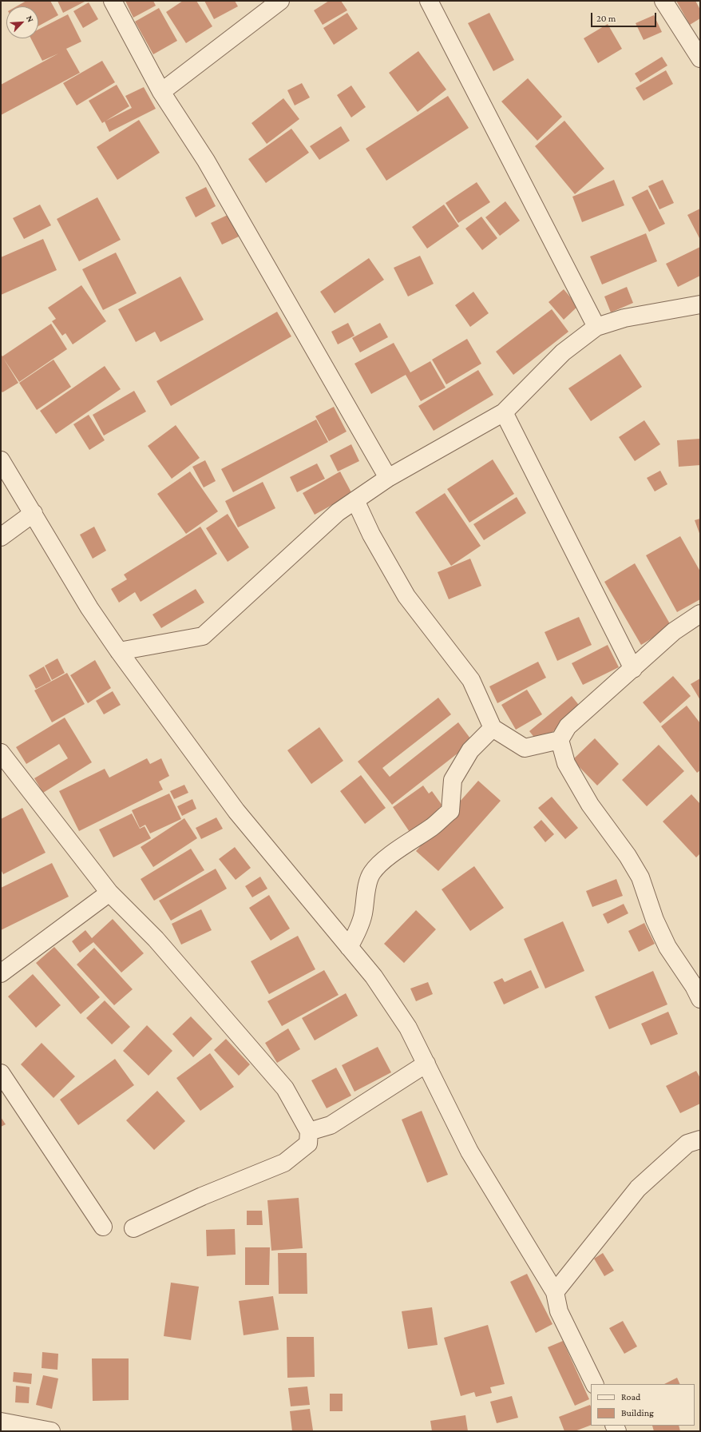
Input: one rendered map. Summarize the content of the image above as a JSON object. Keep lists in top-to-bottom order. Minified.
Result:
{"legend":["Road","Building"],"scale_bar":"20 m","north":"top right"}
